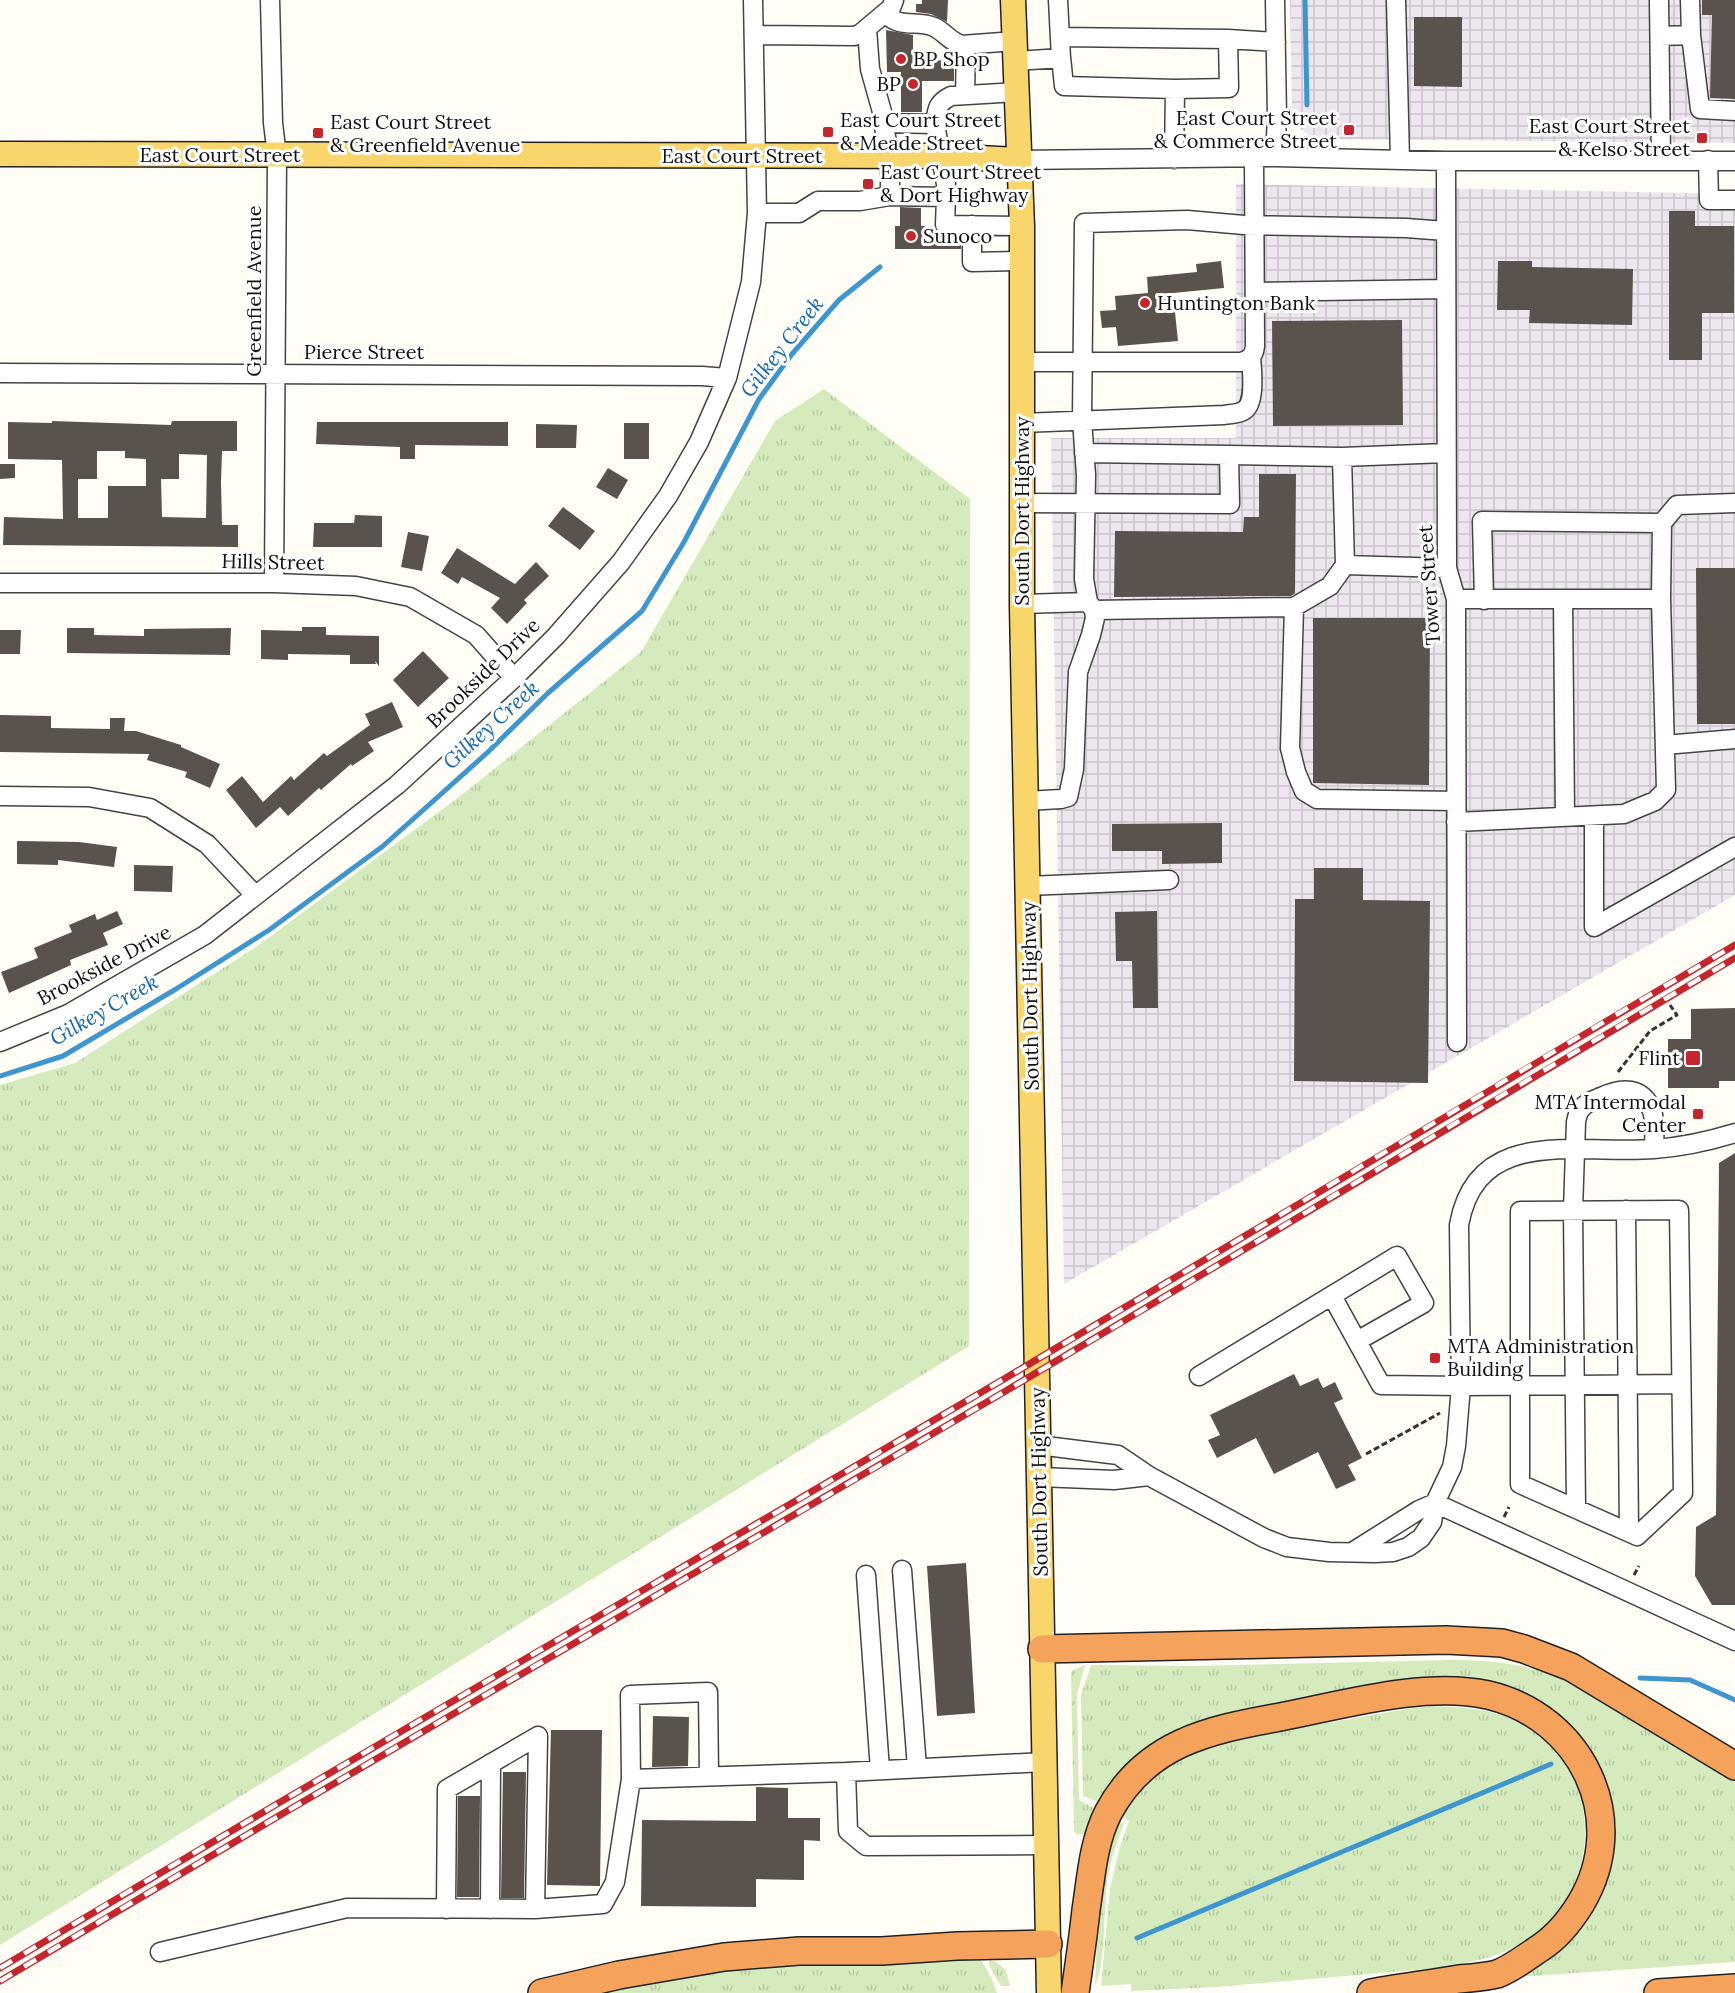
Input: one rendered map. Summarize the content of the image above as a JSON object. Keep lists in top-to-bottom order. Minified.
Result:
{"streets":{"main road":["East Court Street","South Dort Highway"],"street":["Greenfield Avenue","Pierce Street","Hills Street","Tower Street","Brookside Drive"]},"crossings":[["East Court Street","Greenfield Avenue"],["East Court Street","South Dort Highway"],["East Court Street","Tower Street"],["East Court Street","Brookside Drive"],["Greenfield Avenue","Pierce Street"],["Greenfield Avenue","Hills Street"],["Pierce Street","Brookside Drive"],["Hills Street","Brookside Drive"]],"water":["Gilkey Creek"],"places":{"other":["BP Shop","BP","Sunoco","Huntington Bank"],"transit":["East Court Street & Commerce Street","East Court Street & Meade Street","East Court Street & Greenfield Avenue","East Court Street & Kelso Street","East Court Street & Dort Highway","Flint","MTA Intermodal Center","MTA Administration Building"]}}
